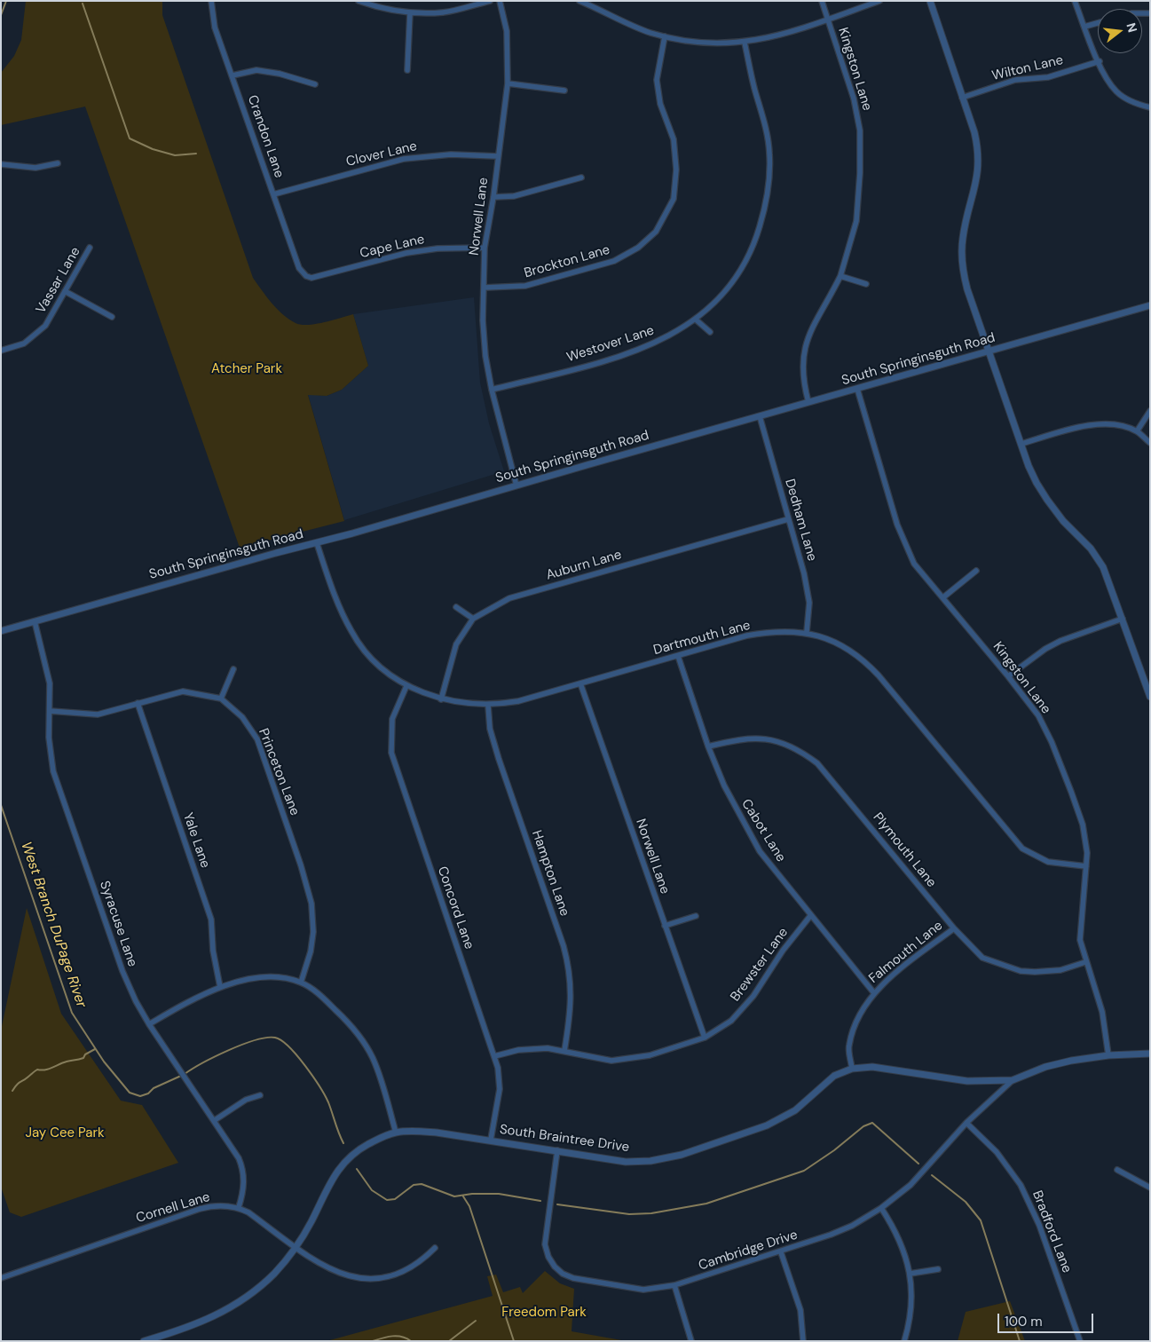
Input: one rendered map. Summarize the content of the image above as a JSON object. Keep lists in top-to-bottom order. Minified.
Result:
{"streets":{"street":["Wilton Lane","Kingston Lane","Crandon Lane","Clover Lane","Norwell Lane","Cape Lane","Brockton Lane","Vassar Lane","Westover Lane","South Springinsguth Road","Dedham Lane","Auburn Lane","Dartmouth Lane","Princeton Lane","Cabot Lane","Yale Lane","Plymouth Lane","Hampton Lane","Concord Lane","Syracuse Lane","Falmouth Lane","Brewster Lane","South Braintree Drive","Cornell Lane","Bradford Lane","Cambridge Drive"]},"crossings":[["Kingston Lane","South Springinsguth Road"],["Kingston Lane","Dartmouth Lane"],["Kingston Lane","Plymouth Lane"],["Kingston Lane","South Braintree Drive"],["Crandon Lane","Clover Lane"],["Crandon Lane","Cape Lane"],["Clover Lane","Norwell Lane"],["Norwell Lane","Cape Lane"],["Norwell Lane","Brockton Lane"],["Norwell Lane","Westover Lane"],["Norwell Lane","South Springinsguth Road"],["Norwell Lane","Dartmouth Lane"],["Norwell Lane","Brewster Lane"],["South Springinsguth Road","Dedham Lane"],["South Springinsguth Road","Dartmouth Lane"],["South Springinsguth Road","Syracuse Lane"],["Dedham Lane","Auburn Lane"],["Dedham Lane","Dartmouth Lane"],["Auburn Lane","Dartmouth Lane"],["Dartmouth Lane","Cabot Lane"],["Dartmouth Lane","Hampton Lane"],["Dartmouth Lane","Concord Lane"],["Cabot Lane","Plymouth Lane"],["Cabot Lane","Falmouth Lane"],["Cabot Lane","Brewster Lane"],["Plymouth Lane","Falmouth Lane"],["Hampton Lane","Brewster Lane"],["Concord Lane","Brewster Lane"],["Concord Lane","South Braintree Drive"],["Syracuse Lane","Cornell Lane"],["Falmouth Lane","South Braintree Drive"],["South Braintree Drive","Cambridge Drive"],["Bradford Lane","Cambridge Drive"]],"water":["West Branch DuPage River"],"parks":["Atcher Park","Jay Cee Park","Freedom Park"],"scale_bar":"100 m","north":"right"}
